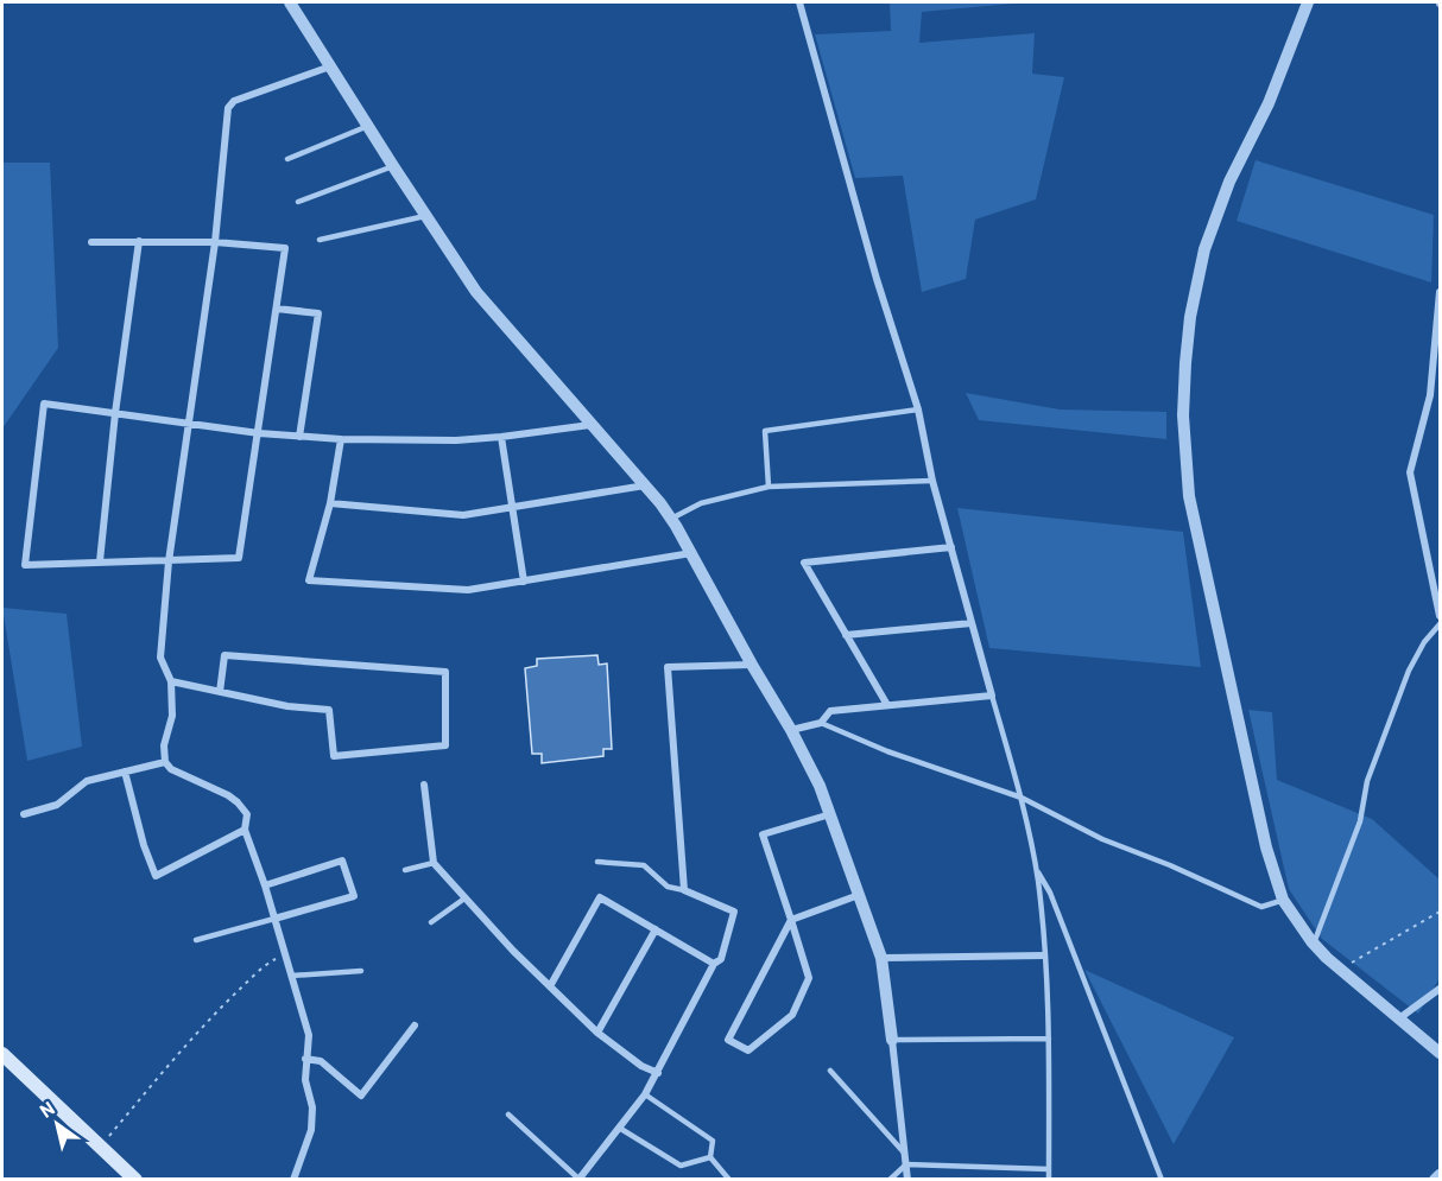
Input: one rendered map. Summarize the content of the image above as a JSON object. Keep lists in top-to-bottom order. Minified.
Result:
{"north":"top left"}
